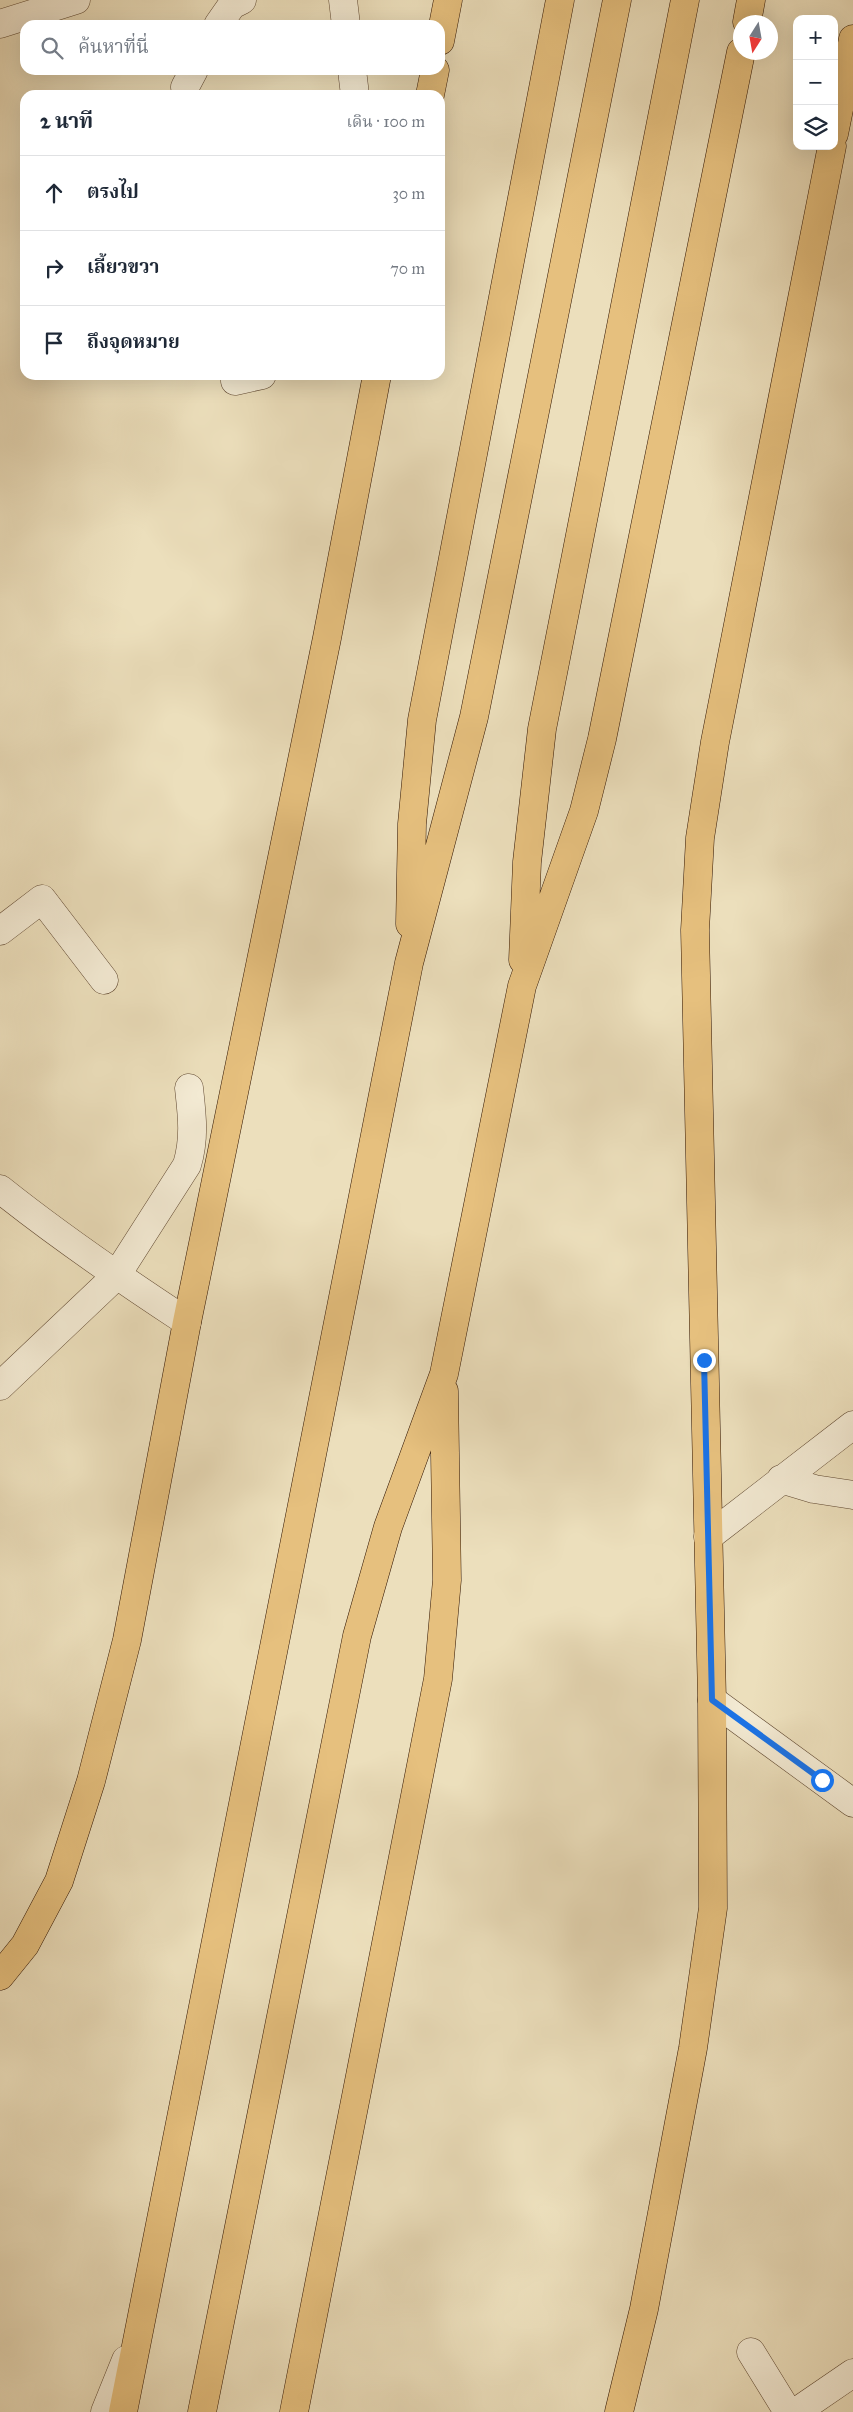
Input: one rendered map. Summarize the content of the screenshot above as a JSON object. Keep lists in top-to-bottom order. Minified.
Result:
{"north":"bottom","page":{"map_buttons":["+","−"],"search":"ค้นหาที่นี่","heading":["2 นาที","เดิน · 100 m"],"list":[["ตรงไป","30 m"],["เลี้ยวขวา","70 m"],"ถึงจุดหมาย"]}}
